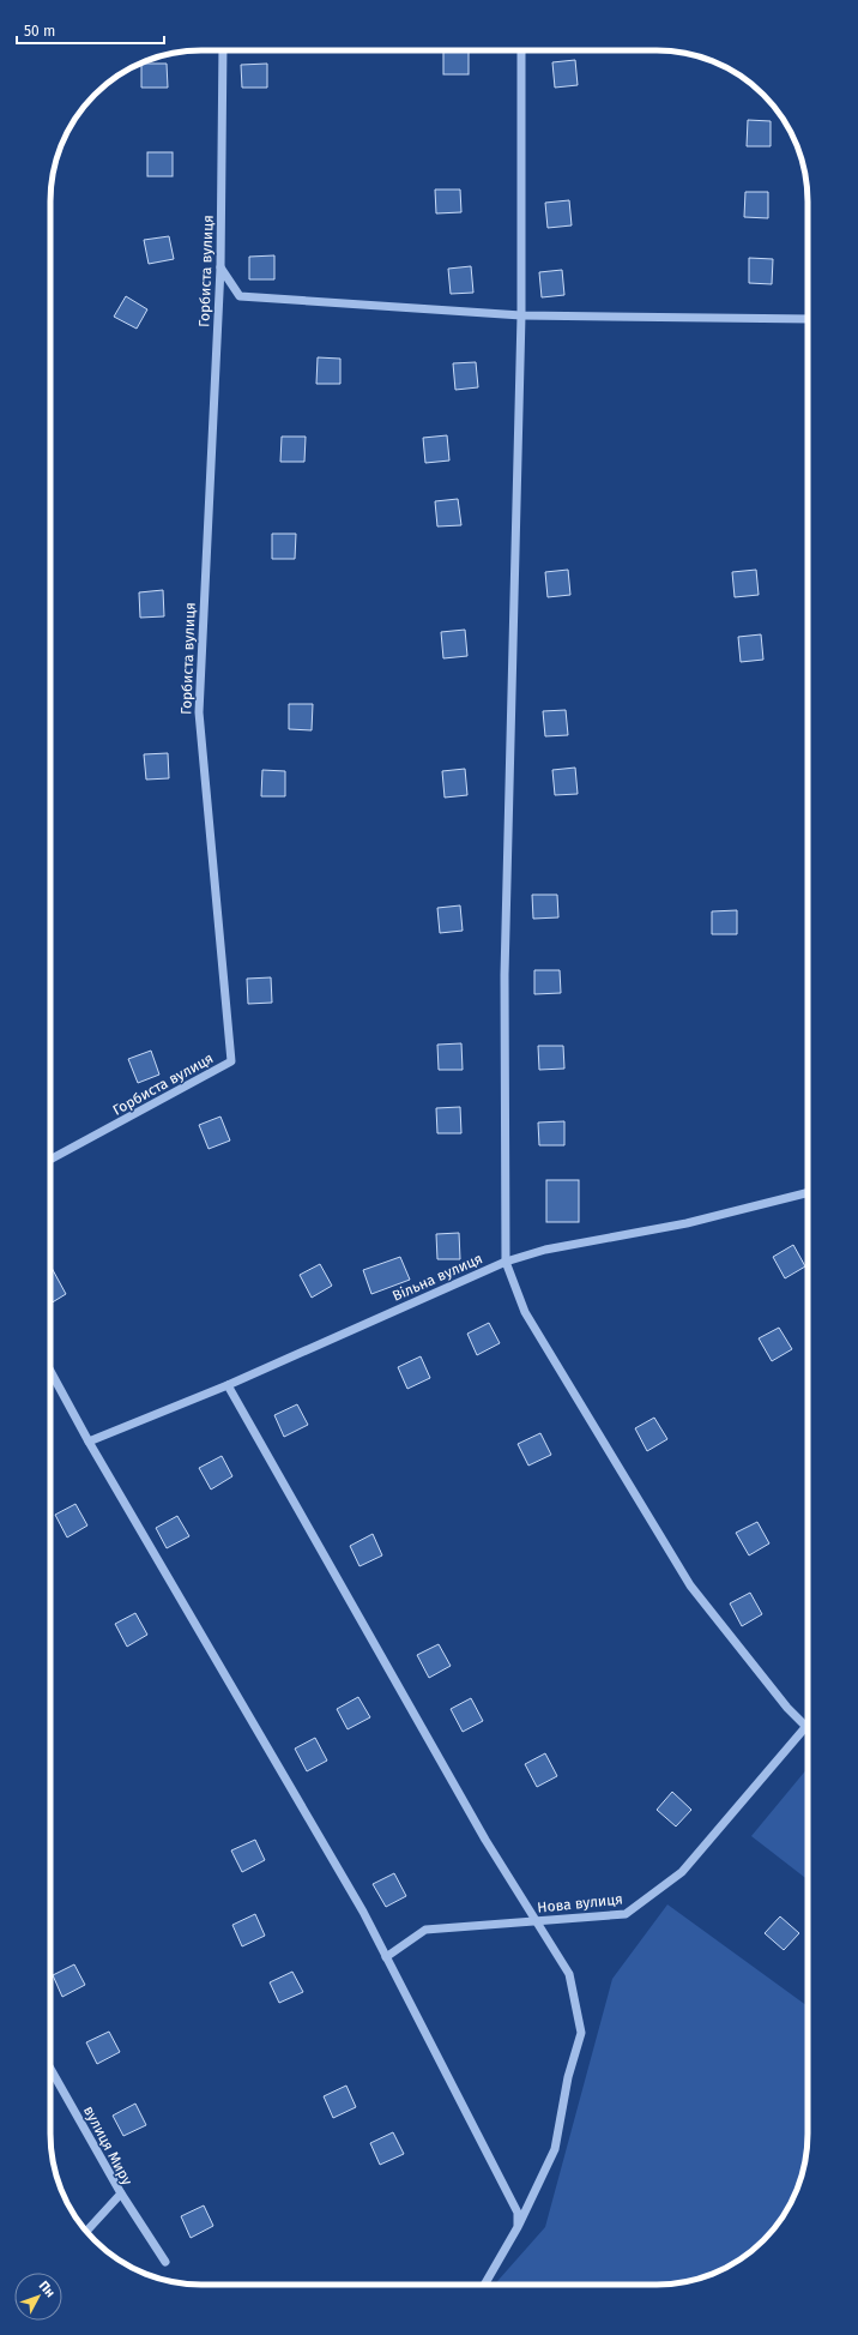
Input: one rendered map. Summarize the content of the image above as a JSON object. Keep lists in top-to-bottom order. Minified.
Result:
{"streets":{"street":["Горбиста вулиця","Вільна вулиця","Нова вулиця","вулиця Миру"]},"scale_bar":"50 m","north":"top right"}
